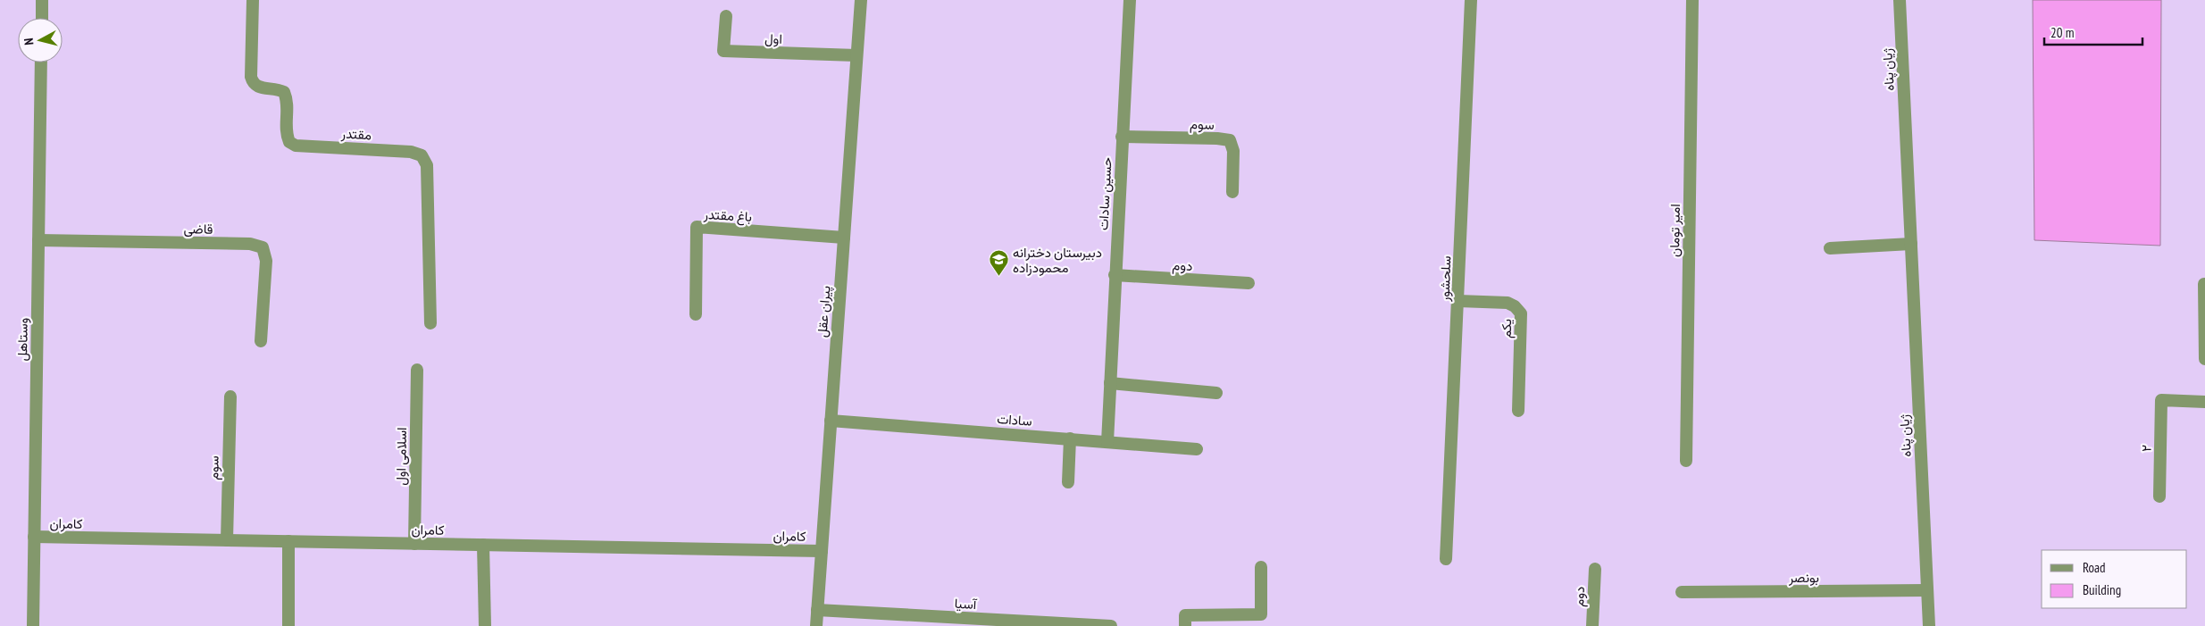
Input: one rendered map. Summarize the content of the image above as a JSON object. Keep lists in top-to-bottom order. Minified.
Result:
{"streets":{"street":["اول","ژیان پناه","سوم","مقتدر","حسین سادات","باغ مقتدر","قاضی","امیر تومان","دوم","سلحشور","پیران عقل","یکم","وستاهل","سادات","۲","اسلامی اول","کامران","بونصر","آسیا"]},"crossings":[["اول","پیران عقل"],["ژیان پناه","بونصر"],["سوم","حسین سادات"],["سوم","کامران"],["حسین سادات","دوم"],["حسین سادات","سادات"],["باغ مقتدر","پیران عقل"],["قاضی","وستاهل"],["سلحشور","یکم"],["پیران عقل","سادات"],["پیران عقل","کامران"],["پیران عقل","آسیا"],["وستاهل","کامران"],["اسلامی اول","کامران"]],"places":{"school or university":["دبیرستان دخترانه محمودزاده"]},"legend":["Road","Building"],"scale_bar":"20 m","north":"left"}
